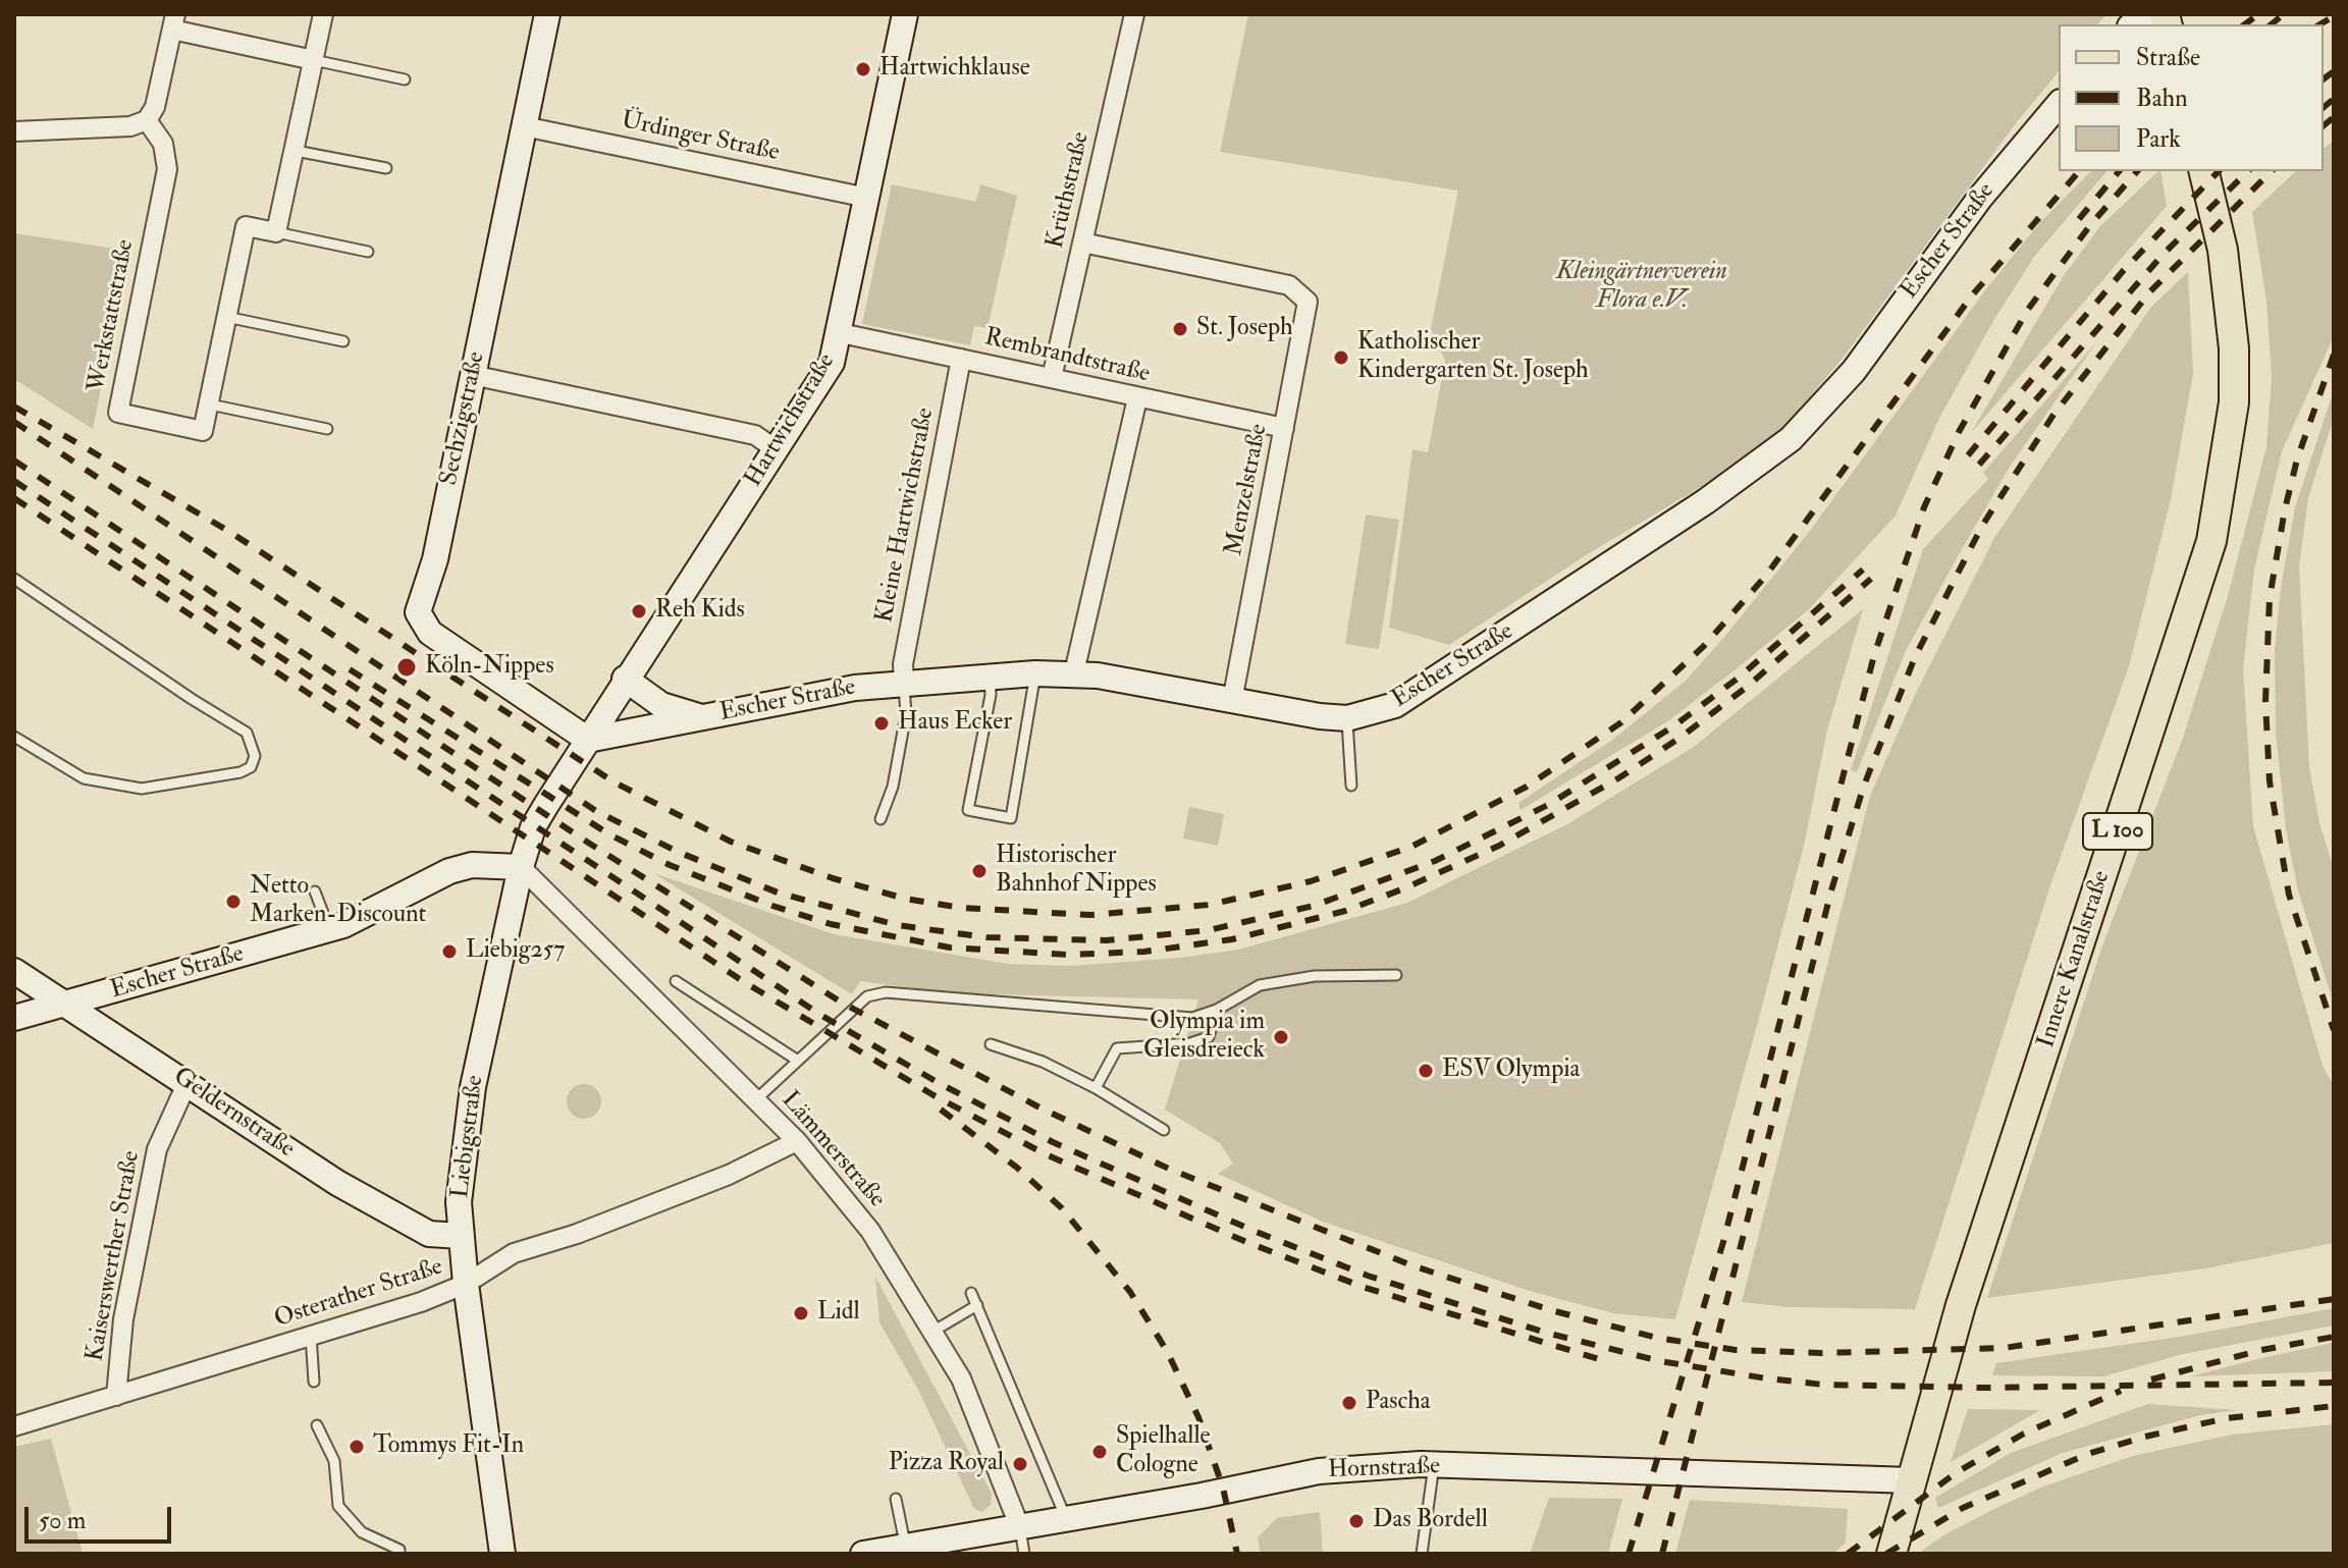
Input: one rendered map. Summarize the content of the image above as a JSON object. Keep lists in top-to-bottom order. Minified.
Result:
{"streets":{"main road":["L 100","Innere Kanalstraße"],"street":["Ürdinger Straße","Krüthstraße","Escher Straße","Werkstattstraße","Rembrandtstraße","Sechzigstraße","Hartwichstraße","Menzelstraße","Kleine Hartwichstraße","Geldernstraße","Liebigstraße","Lämmerstraße","Kaiserswerther Straße","Osterather Straße","Hornstraße"]},"crossings":[["Ürdinger Straße","Sechzigstraße"],["Ürdinger Straße","Hartwichstraße"],["Krüthstraße","Rembrandtstraße"],["Krüthstraße","Menzelstraße"],["Escher Straße","Sechzigstraße"],["Escher Straße","Hartwichstraße"],["Escher Straße","Menzelstraße"],["Escher Straße","Kleine Hartwichstraße"],["Escher Straße","Geldernstraße"],["Escher Straße","Liebigstraße"],["Escher Straße","Lämmerstraße"],["Rembrandtstraße","Hartwichstraße"],["Rembrandtstraße","Menzelstraße"],["Rembrandtstraße","Kleine Hartwichstraße"],["Sechzigstraße","Hartwichstraße"],["Sechzigstraße","Liebigstraße"],["Hartwichstraße","Liebigstraße"],["Innere Kanalstraße","Hornstraße"],["Geldernstraße","Liebigstraße"],["Geldernstraße","Kaiserswerther Straße"],["Liebigstraße","Lämmerstraße"],["Liebigstraße","Osterather Straße"],["Lämmerstraße","Osterather Straße"],["Lämmerstraße","Hornstraße"],["Kaiserswerther Straße","Osterather Straße"]],"parks":["Kleingärtnerverein Flora e.V."],"places":["Hartwichklause","St. Joseph","Katholischer Kindergarten St. Joseph","Reh Kids","Köln-Nippes","Haus Ecker","Historischer Bahnhof Nippes","Netto Marken-Discount","Liebig257","Olympia im Gleisdreieck","ESV Olympia","Lidl","Pascha","Tommys Fit-In","Spielhalle Cologne","Pizza Royal","Das Bordell"],"legend":["Straße","Bahn","Park"],"scale_bar":"50 m"}
